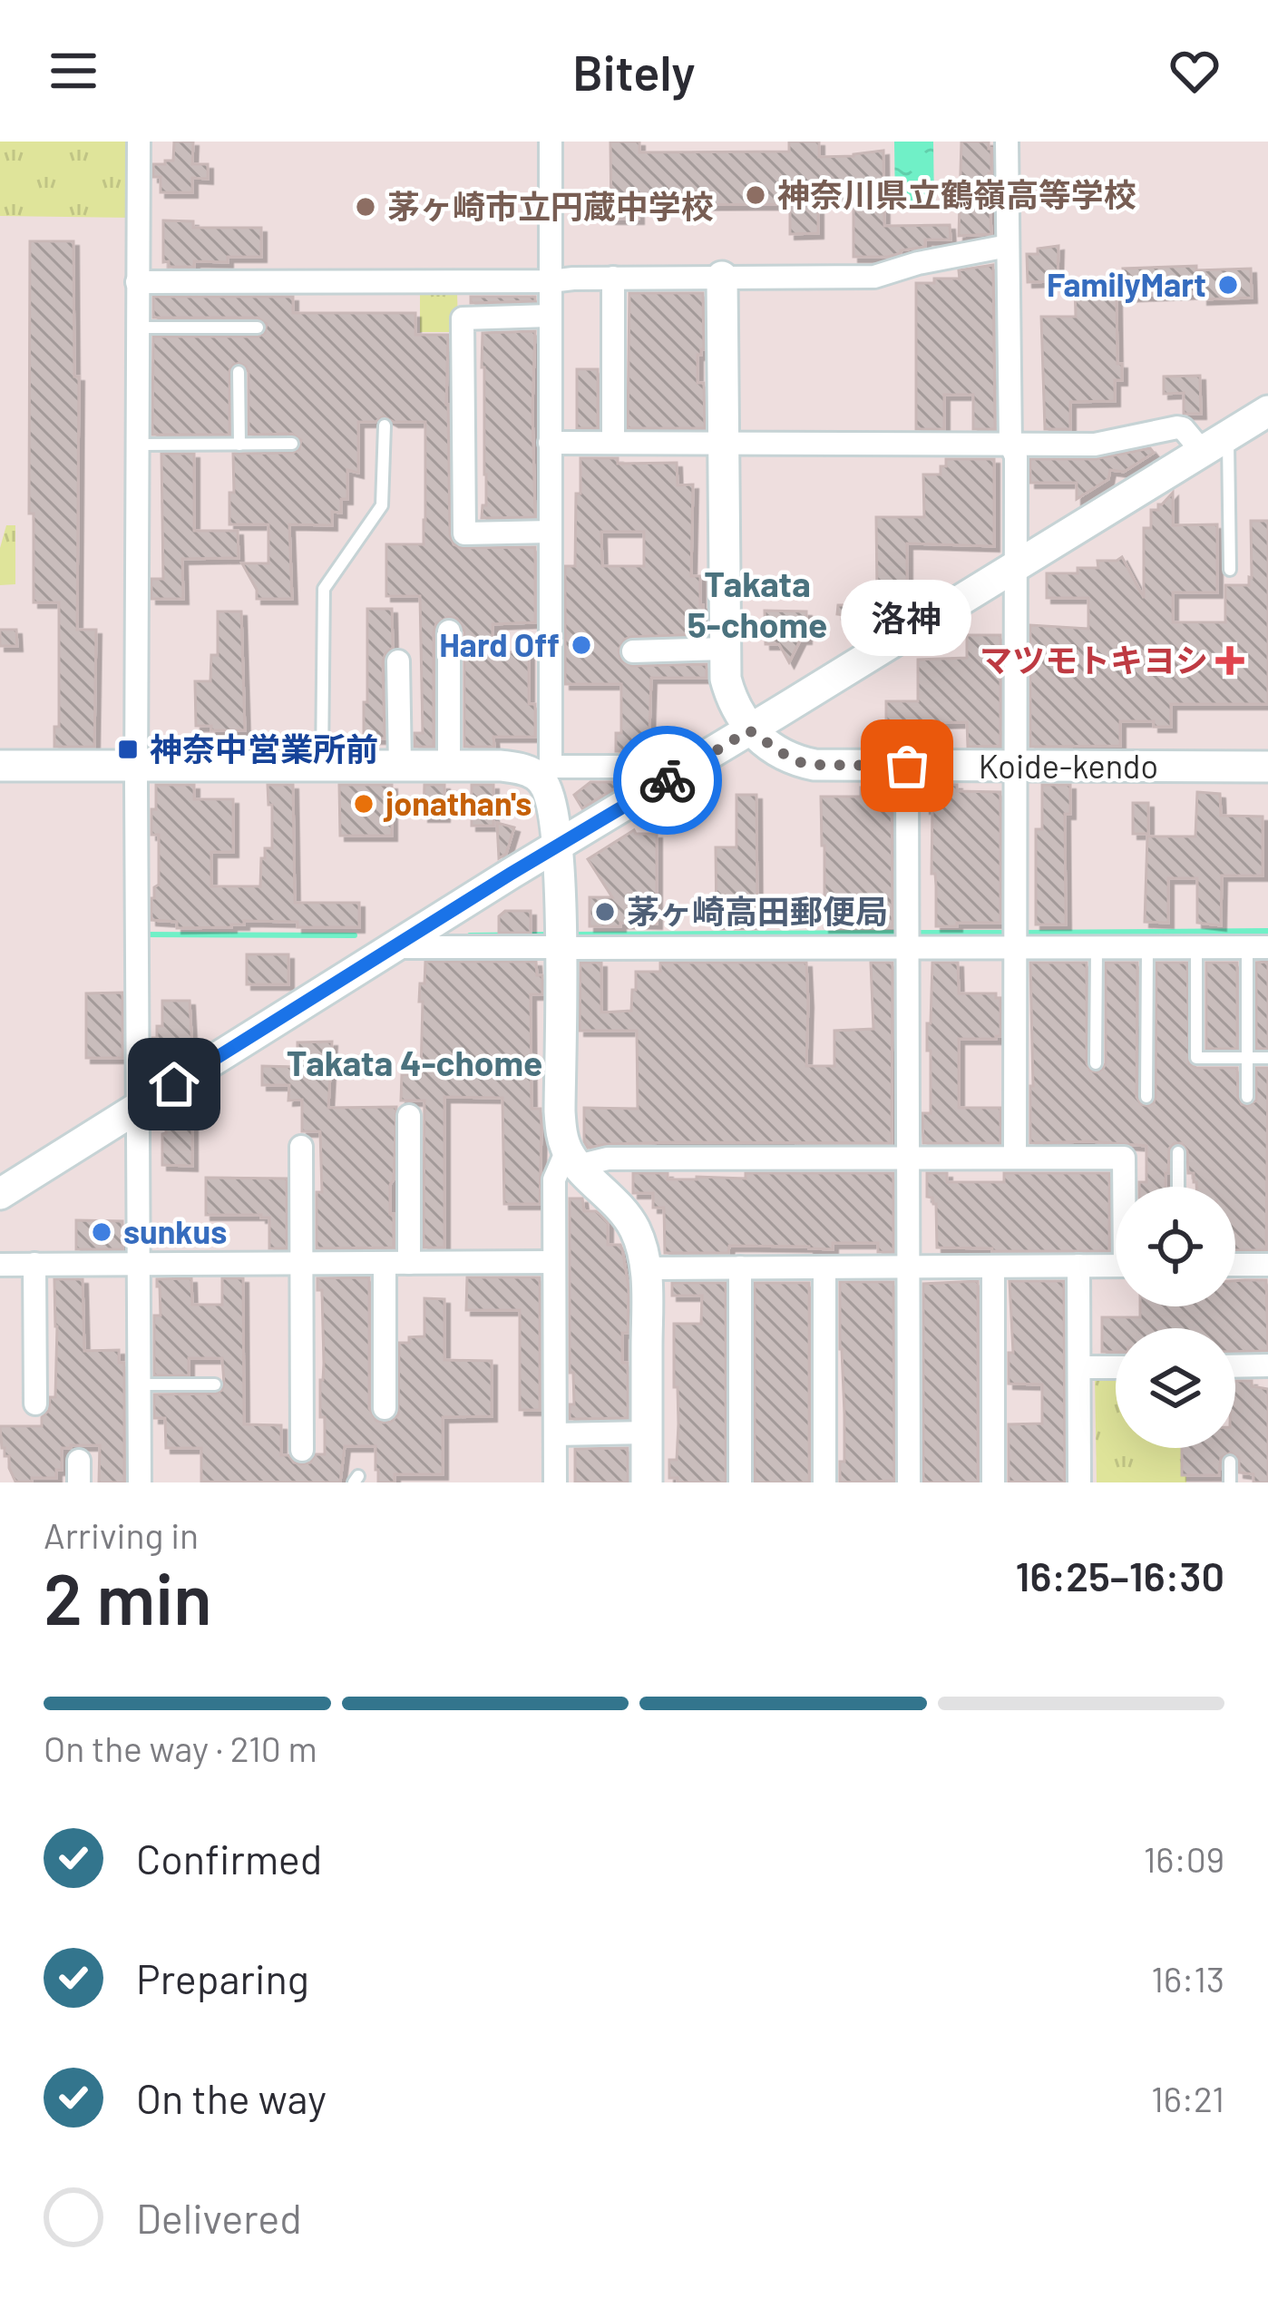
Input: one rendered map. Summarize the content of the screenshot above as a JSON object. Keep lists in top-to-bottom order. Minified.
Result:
{"streets":{"street":["Koide-kendo"]},"districts":["Takata 5-chome","Takata 4-chome"],"places":{"other":["神奈川県立鶴嶺高等学校","茅ヶ崎市立円蔵中学校","FamilyMart","Hard Off","洛神","jonathan's","茅ヶ崎高田郵便局","sunkus"],"health":["マツモトキヨシ"],"transit":["神奈中営業所前"]},"page":{"header":"Bitely","bubble":"洛神","heading":["2 min","Arriving in","16:25–16:30"],"bar":"On the way · 210 m","list":[["Confirmed","16:09"],["Preparing","16:13"],["On the way","16:21"],"Delivered"]}}
